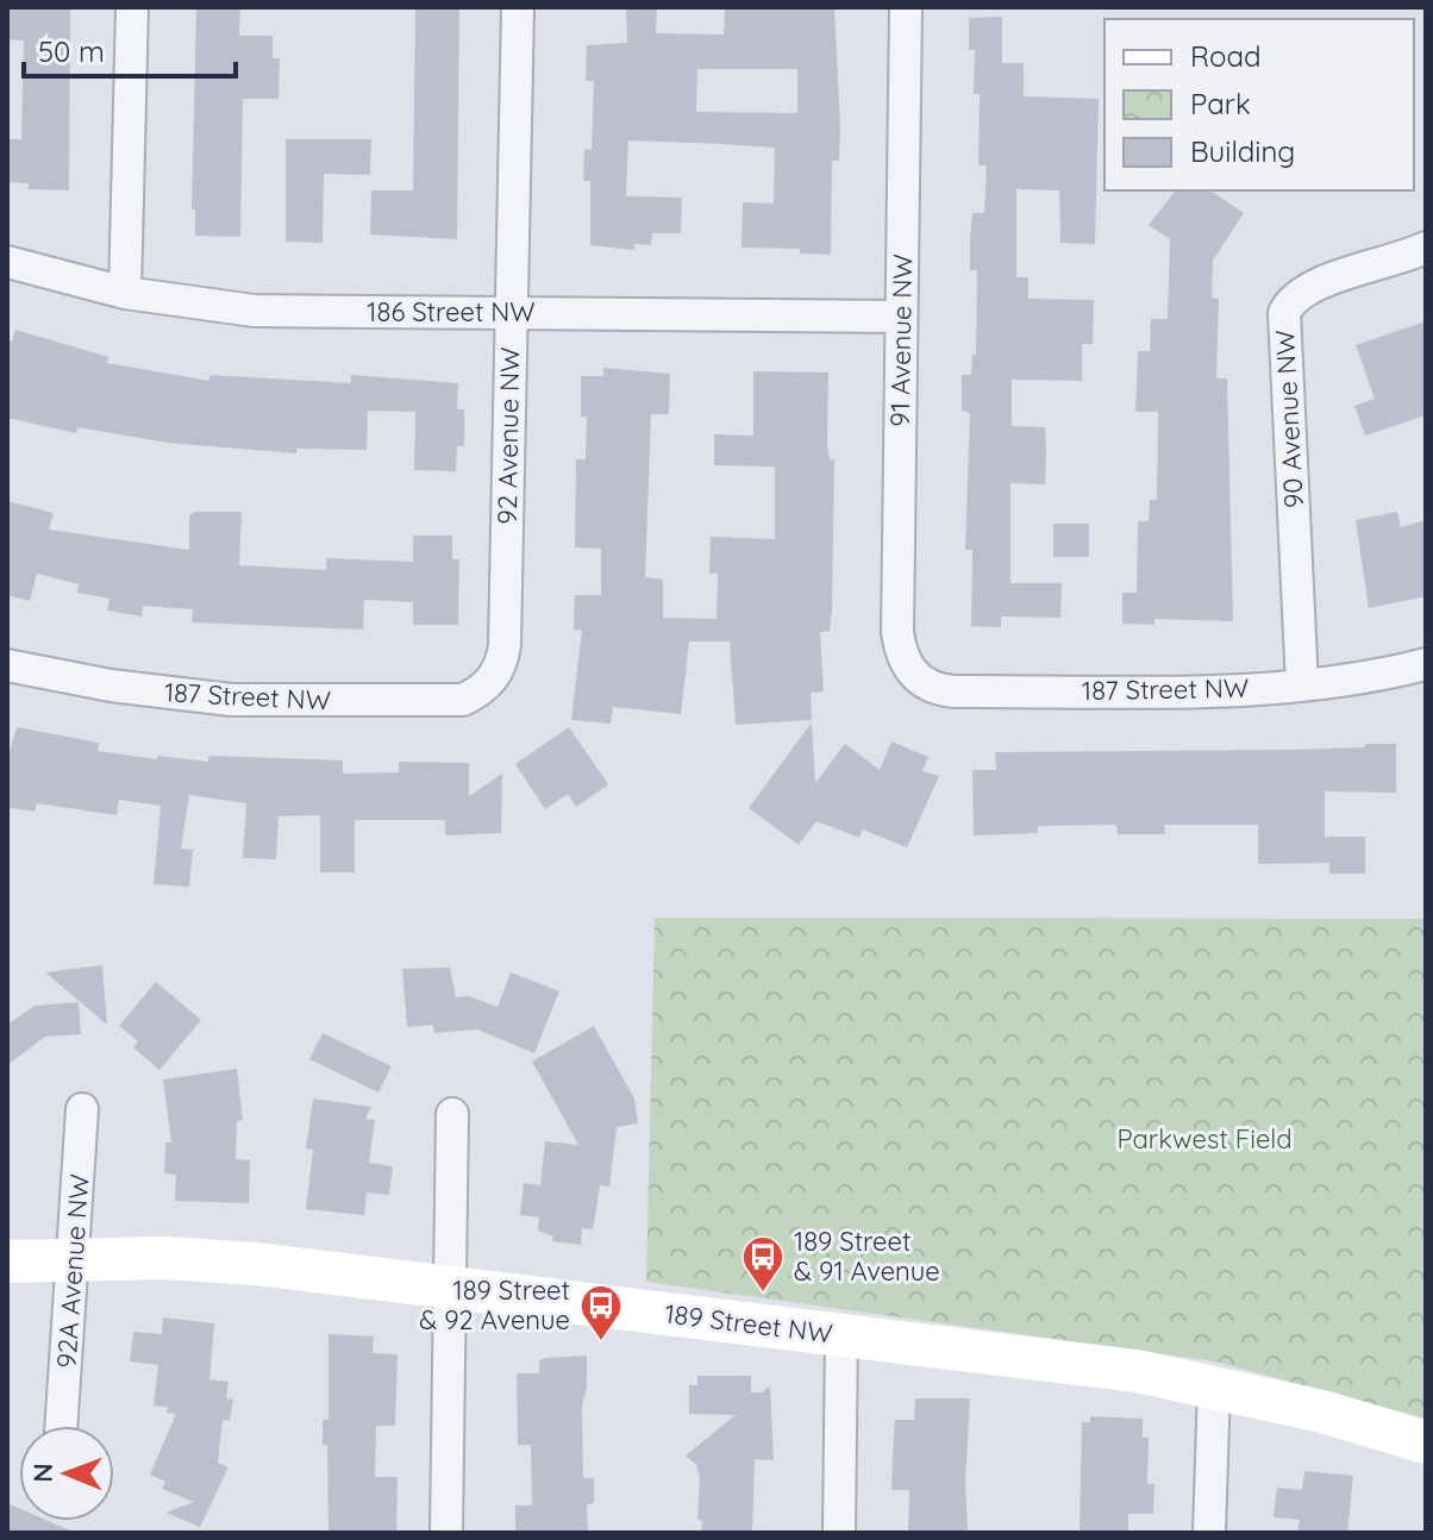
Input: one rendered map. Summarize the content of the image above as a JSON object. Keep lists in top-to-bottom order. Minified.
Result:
{"streets":{"street":["186 Street NW","91 Avenue NW","90 Avenue NW","92 Avenue NW","187 Street NW","92A Avenue NW","189 Street NW"]},"crossings":[["186 Street NW","91 Avenue NW"],["186 Street NW","92 Avenue NW"],["91 Avenue NW","187 Street NW"],["90 Avenue NW","187 Street NW"],["92 Avenue NW","187 Street NW"],["92A Avenue NW","189 Street NW"]],"parks":["Parkwest Field"],"places":{"bus stop":["189 Street & 91 Avenue","189 Street & 92 Avenue"]},"legend":["Road","Park","Building"],"scale_bar":"50 m","north":"left"}
